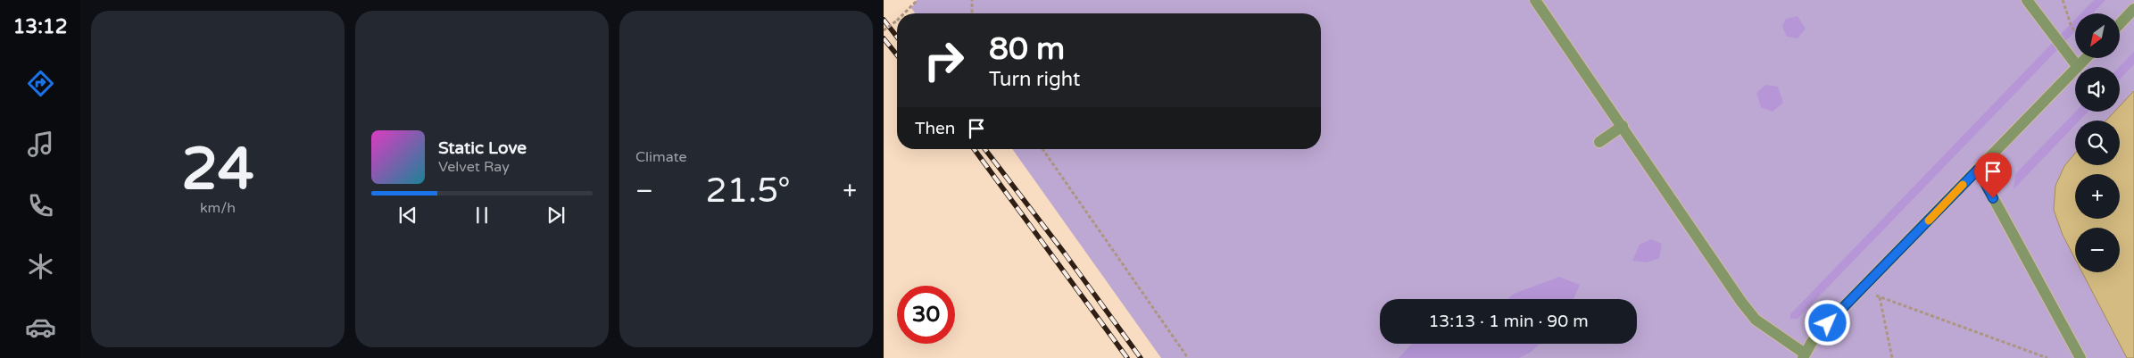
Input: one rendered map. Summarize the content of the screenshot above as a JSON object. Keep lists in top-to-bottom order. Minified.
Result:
{"north":"bottom left","page":{"tabs":"13:12","tile":[["24","km/h"],"Climate"],"map_buttons":["+","−"],"turn":["80 m","Turn right"],"then":"Then","song":["Static Love","Velvet Ray"],"heat":["−","21.5°","+"],"limit":"30","trip":"13:13 · 1 min · 90 m"}}
